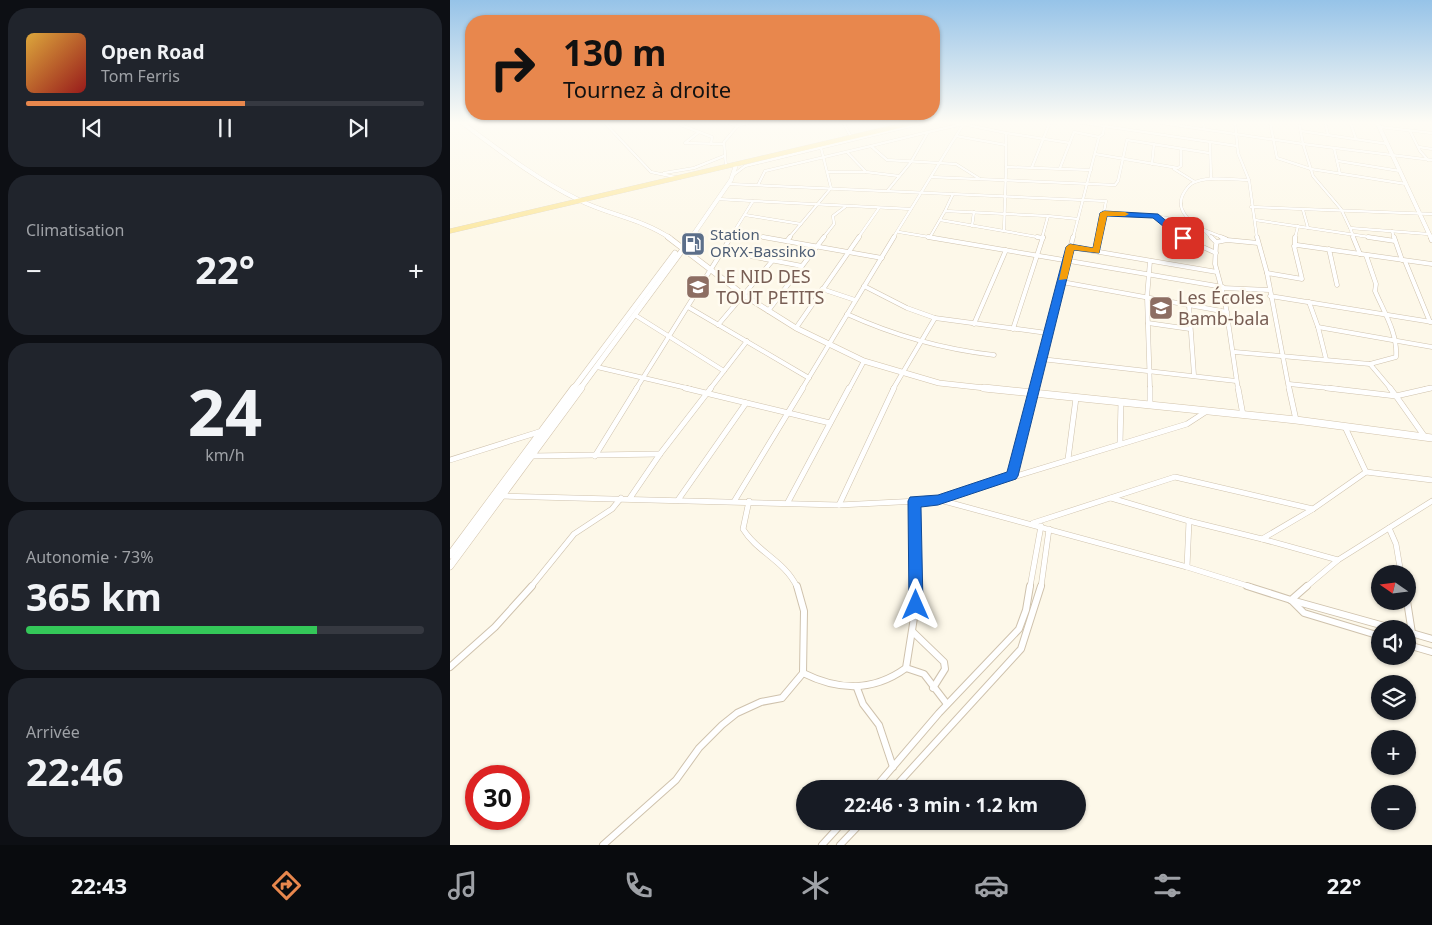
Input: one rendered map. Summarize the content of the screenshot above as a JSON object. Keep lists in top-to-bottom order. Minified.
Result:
{"places":{"fuel station":["Station ORYX-Bassinko"],"school or university":["LE NID DES TOUT PETITS","Les Écoles Bamb-bala"]},"north":"left","page":{"turn":["130 m","Tournez à droite"],"song":["Open Road","Tom Ferris"],"tile":["Climatisation",["24","km/h"],["Autonomie · 73%","365 km"],["Arrivée","22:46"]],"heat":["−","22°","+"],"map_buttons":["+","−"],"limit":"30","trip":"22:46 · 3 min · 1.2 km","tabs":["22:43","22°"]}}
